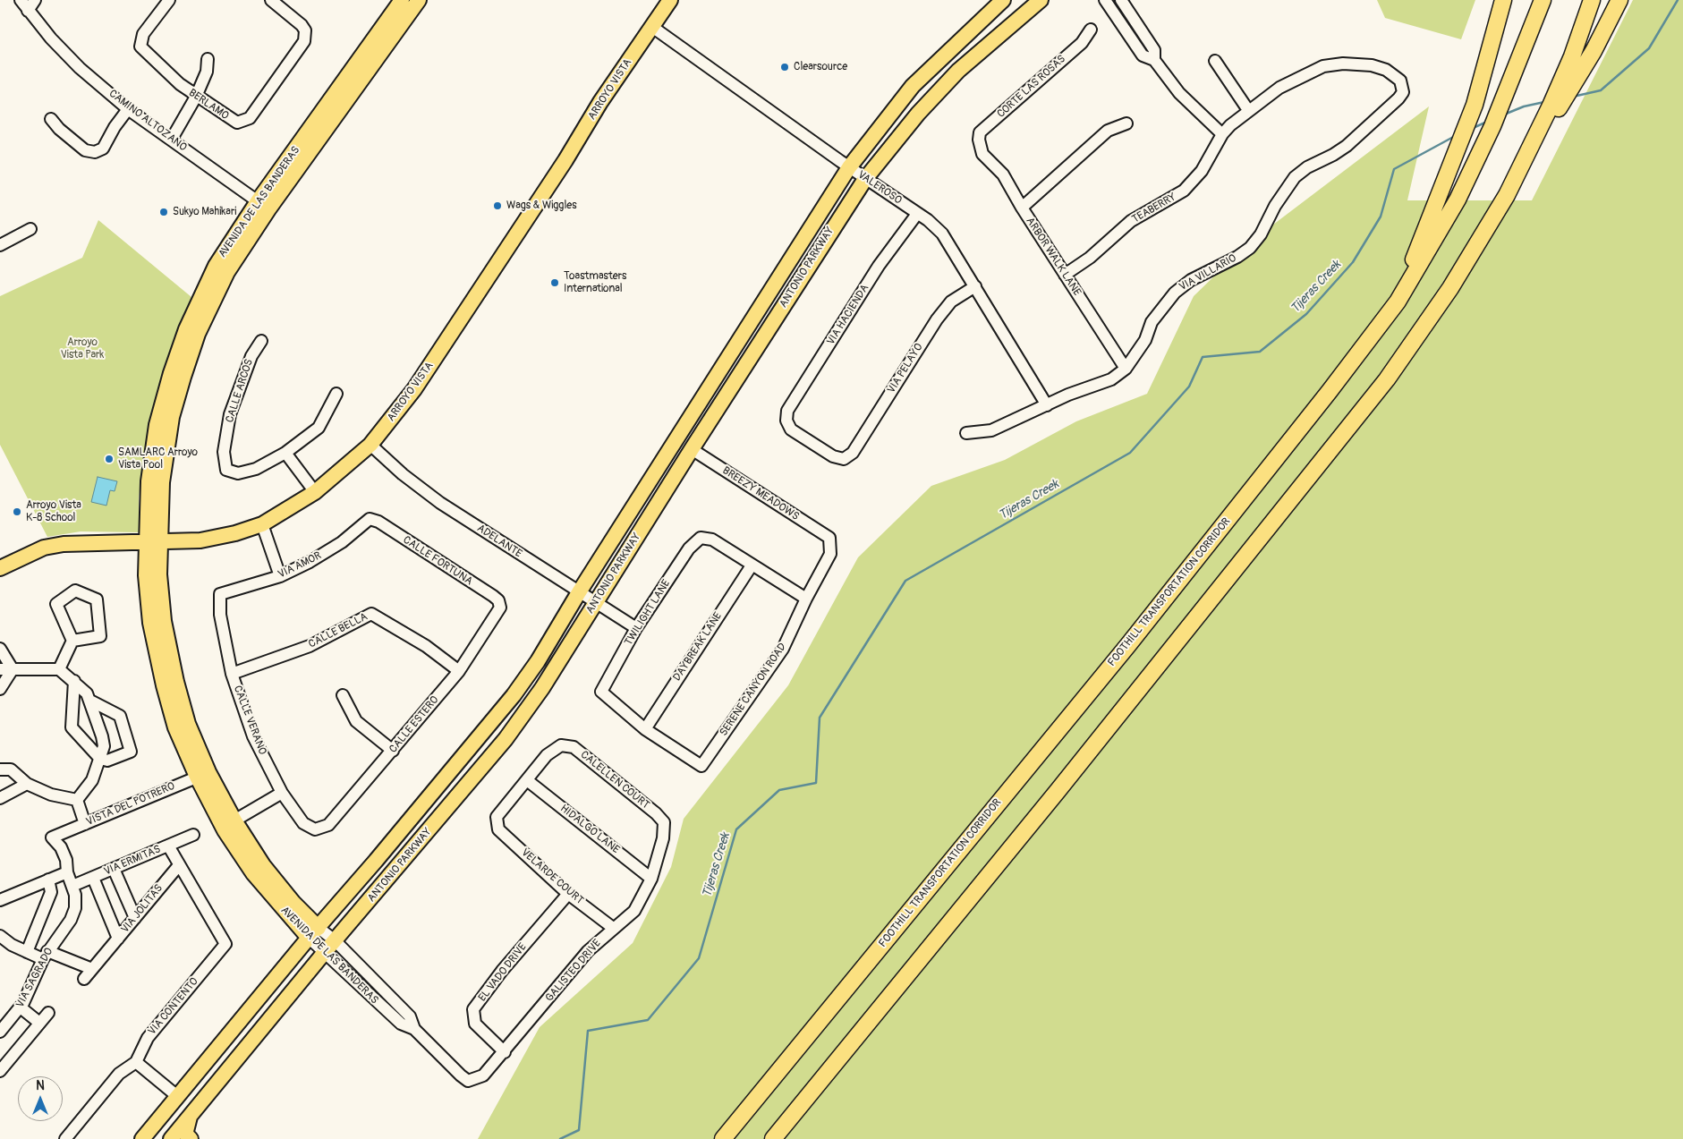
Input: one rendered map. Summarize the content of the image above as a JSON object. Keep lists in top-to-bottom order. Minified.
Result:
{"streets":{"highway":["FOOTHILL TRANSPORTATION CORRIDOR"],"main road":["ARROYO VISTA","AVENIDA DE LAS BANDERAS","ANTONIO PARKWAY"],"street":["CORTE LAS ROSAS","BERLAMO","CAMINO ALTOZANO","VALEROSO","TEABERRY","ARBOR WALK LANE","VIA VILLARIO","VIA HACIENDA","VIA PELAYO","CALLE ARCOS","BREEZY MEADOWS","ADELANTE","CALLE FORTUNA","VIA AMOR","TWILIGHT LANE","CALLE BELLA","DAYBREAK LANE","SERENE CANYON ROAD","CALLE VERANO","CALLE ESTERO","CALELLEN COURT","VISTA DEL POTRERO","HIDALGO LANE","VIA ERMITAS","VELARDE COURT","VIA JOLITAS","GALISTEO DRIVE","EL VADO DRIVE","VIA SAGRADO","VIA CONTENTO"]},"crossings":[["CORTE LAS ROSAS","ARBOR WALK LANE"],["ARROYO VISTA","VALEROSO"],["ARROYO VISTA","AVENIDA DE LAS BANDERAS"],["ARROYO VISTA","ADELANTE"],["CAMINO ALTOZANO","AVENIDA DE LAS BANDERAS"],["VALEROSO","ANTONIO PARKWAY"],["VALEROSO","VIA VILLARIO"],["VALEROSO","VIA HACIENDA"],["VALEROSO","VIA PELAYO"],["AVENIDA DE LAS BANDERAS","ANTONIO PARKWAY"],["AVENIDA DE LAS BANDERAS","VISTA DEL POTRERO"],["AVENIDA DE LAS BANDERAS","GALISTEO DRIVE"],["TEABERRY","ARBOR WALK LANE"],["TEABERRY","VIA VILLARIO"],["ARBOR WALK LANE","VIA VILLARIO"],["ANTONIO PARKWAY","BREEZY MEADOWS"],["ANTONIO PARKWAY","ADELANTE"],["VIA HACIENDA","VIA PELAYO"],["BREEZY MEADOWS","SERENE CANYON ROAD"],["ADELANTE","TWILIGHT LANE"],["CALLE FORTUNA","VIA AMOR"],["CALLE FORTUNA","CALLE ESTERO"],["VIA AMOR","CALLE VERANO"],["TWILIGHT LANE","DAYBREAK LANE"],["TWILIGHT LANE","SERENE CANYON ROAD"],["CALLE BELLA","CALLE VERANO"],["CALLE BELLA","CALLE ESTERO"],["DAYBREAK LANE","SERENE CANYON ROAD"],["CALLE VERANO","CALLE ESTERO"],["CALELLEN COURT","HIDALGO LANE"],["CALELLEN COURT","VELARDE COURT"],["CALELLEN COURT","GALISTEO DRIVE"],["VISTA DEL POTRERO","VIA SAGRADO"],["HIDALGO LANE","VELARDE COURT"],["HIDALGO LANE","GALISTEO DRIVE"],["VIA ERMITAS","VIA SAGRADO"],["VELARDE COURT","GALISTEO DRIVE"],["VELARDE COURT","EL VADO DRIVE"],["VIA JOLITAS","VIA CONTENTO"],["GALISTEO DRIVE","EL VADO DRIVE"]],"water":["Tijeras Creek"],"parks":["Arroyo Vista Park"],"places":["Clearsource","Wags & Wiggles","Sukyo Mahikari","Toastmasters International","SAMLARC Arroyo Vista Pool","Arroyo Vista K-8 School"],"north":"top"}
